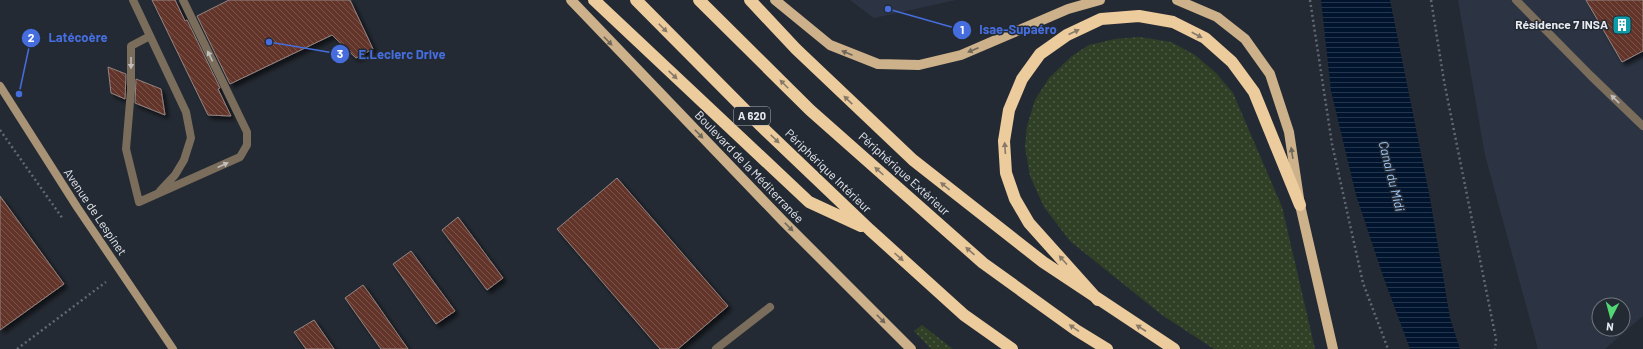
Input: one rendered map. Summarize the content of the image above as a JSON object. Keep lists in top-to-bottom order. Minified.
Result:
{"streets":{"highway":["A 620","Périphérique Intérieur","Périphérique Extérieur"],"main road":["Boulevard de la Méditerranée"],"street":["Avenue de Lespinet"]},"one_way":["Boulevard de la Méditerranée"],"water":["Canal du Midi"],"places":{"other":["Isae-Supaéro","E.Leclerc Drive","Latécoère"],"building":["Résidence 7 INSA"]},"north":"bottom"}
